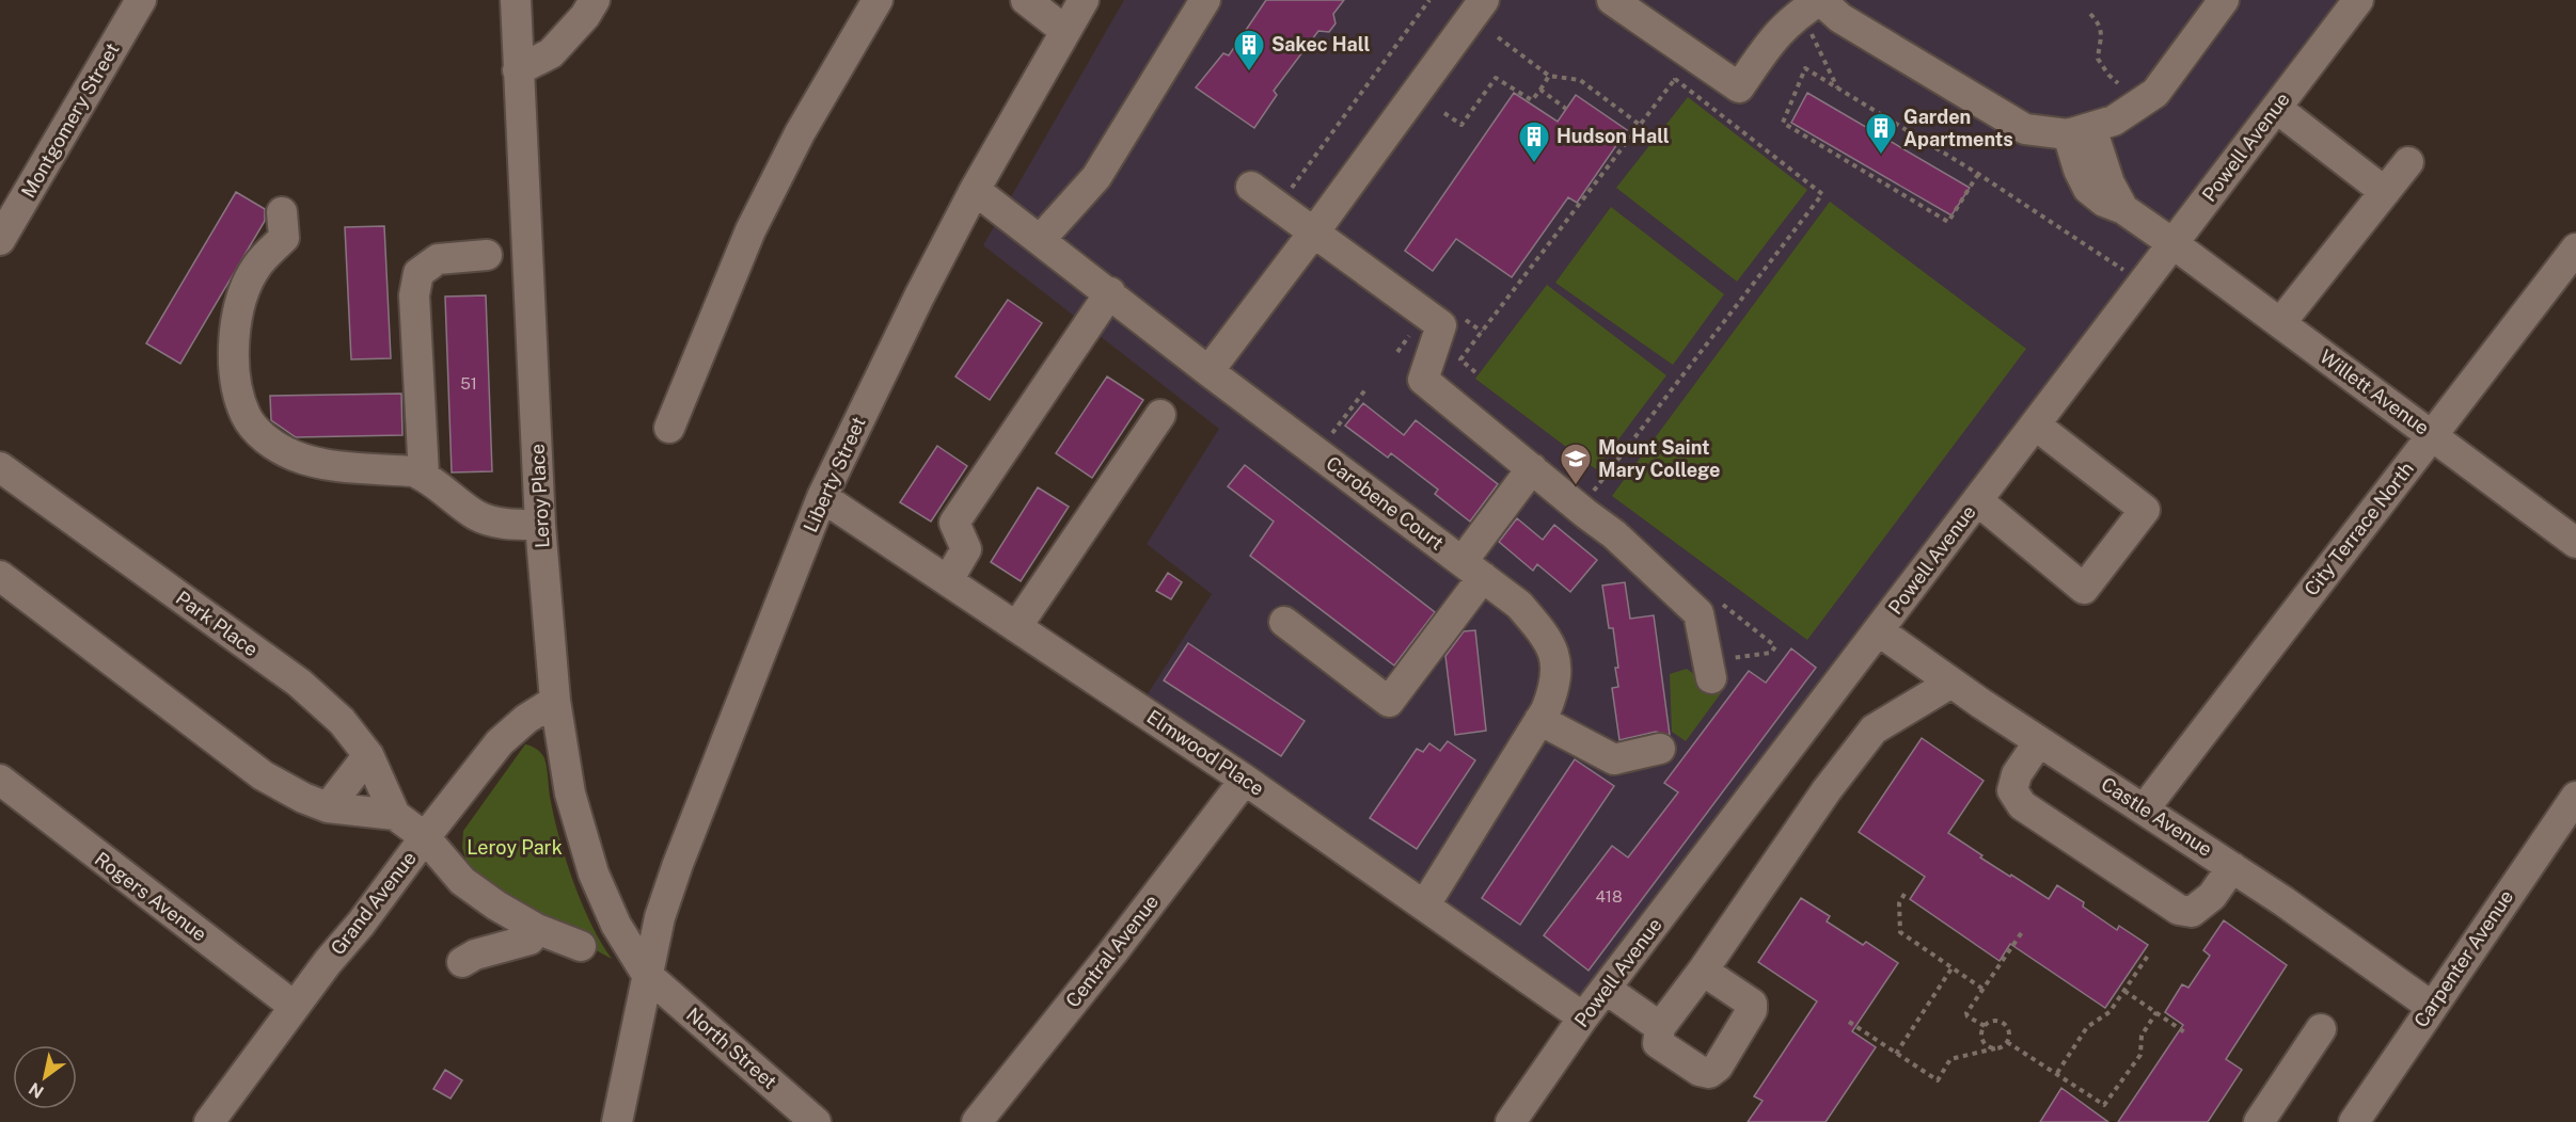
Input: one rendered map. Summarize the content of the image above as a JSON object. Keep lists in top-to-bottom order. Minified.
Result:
{"streets":{"street":["Montgomery Street","Powell Avenue","Willett Avenue","Liberty Street","Leroy Place","Carobene Court","City Terrace North","Park Place","Elmwood Place","Castle Avenue","Rogers Avenue","Grand Avenue","Central Avenue","Carpenter Avenue","North Street"]},"crossings":[["Powell Avenue","Willett Avenue"],["Powell Avenue","Elmwood Place"],["Powell Avenue","Castle Avenue"],["Willett Avenue","City Terrace North"],["Liberty Street","Leroy Place"],["Liberty Street","Carobene Court"],["Liberty Street","Elmwood Place"],["Liberty Street","North Street"],["Leroy Place","Grand Avenue"],["Leroy Place","North Street"],["Carobene Court","Elmwood Place"],["City Terrace North","Castle Avenue"],["Park Place","Grand Avenue"],["Elmwood Place","Central Avenue"],["Castle Avenue","Carpenter Avenue"],["Rogers Avenue","Grand Avenue"]],"parks":["Leroy Park"],"places":{"building":["Sakec Hall","Garden Apartments","Hudson Hall"],"school or university":["Mount Saint Mary College"]},"house_numbers":["51","418"],"north":"bottom left"}
